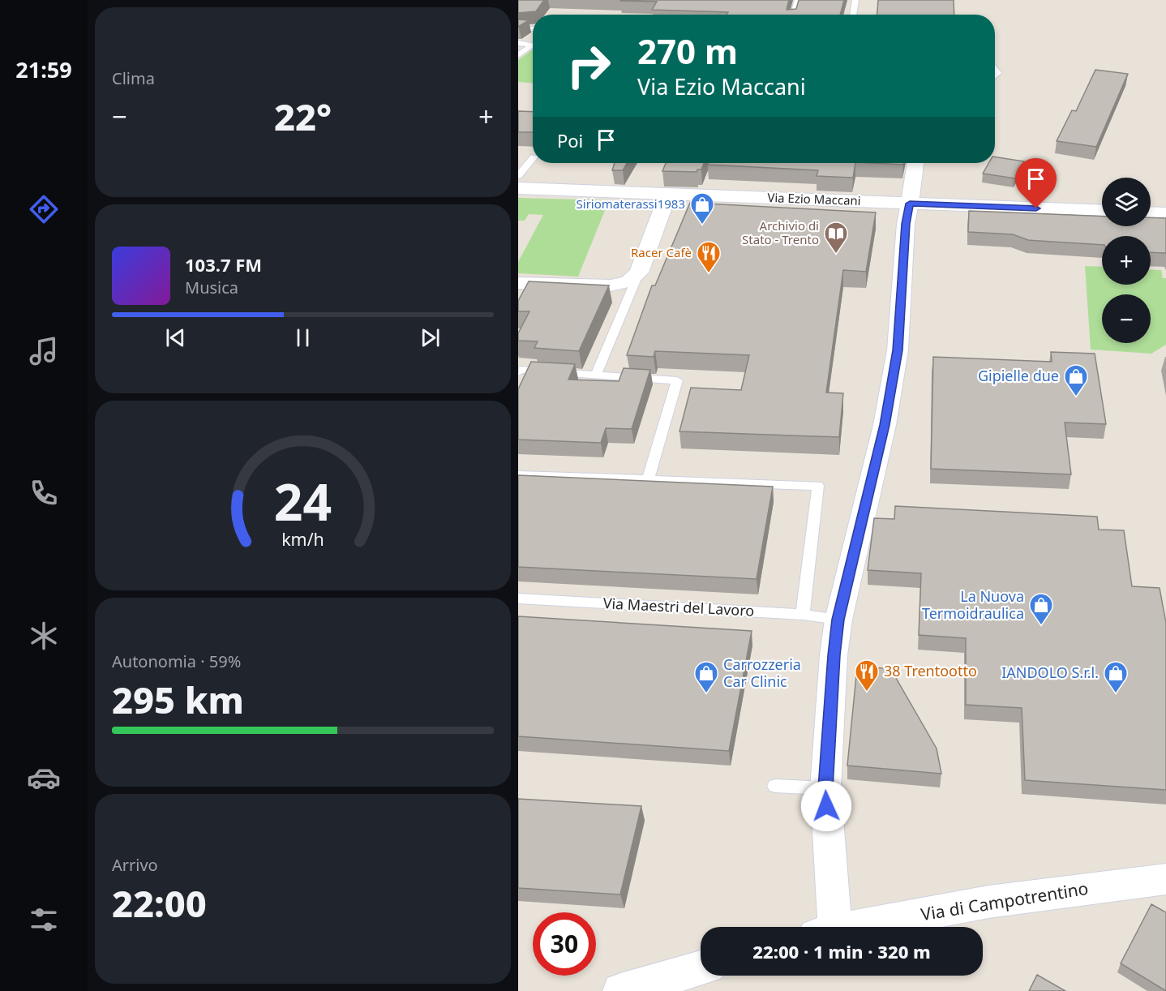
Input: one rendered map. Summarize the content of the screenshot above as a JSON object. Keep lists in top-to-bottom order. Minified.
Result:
{"streets":{"street":["Via Ezio Maccani","Via di Campotrentino"],"lane":["Via Maestri del Lavoro"]},"places":{"shop":["Siriomaterassi1983","Gipielle due","La Nuova Termoidraulica","Carrozzeria Car Clinic","IANDOLO S.r.l."],"library":["Archivio di Stato - Trento"],"restaurant":["Racer Cafè","38 Trentootto"]},"page":{"tabs":"21:59","tile":["Clima",["Autonomia · 59%","295 km"],["Arrivo","22:00"]],"turn":["270 m","Via Ezio Maccani"],"heat":["−","22°","+"],"then":"Poi","map_buttons":["+","−"],"song":["103.7 FM","Musica"],"limit":"30","trip":"22:00 · 1 min · 320 m","gauge":["24","km/h"]}}
